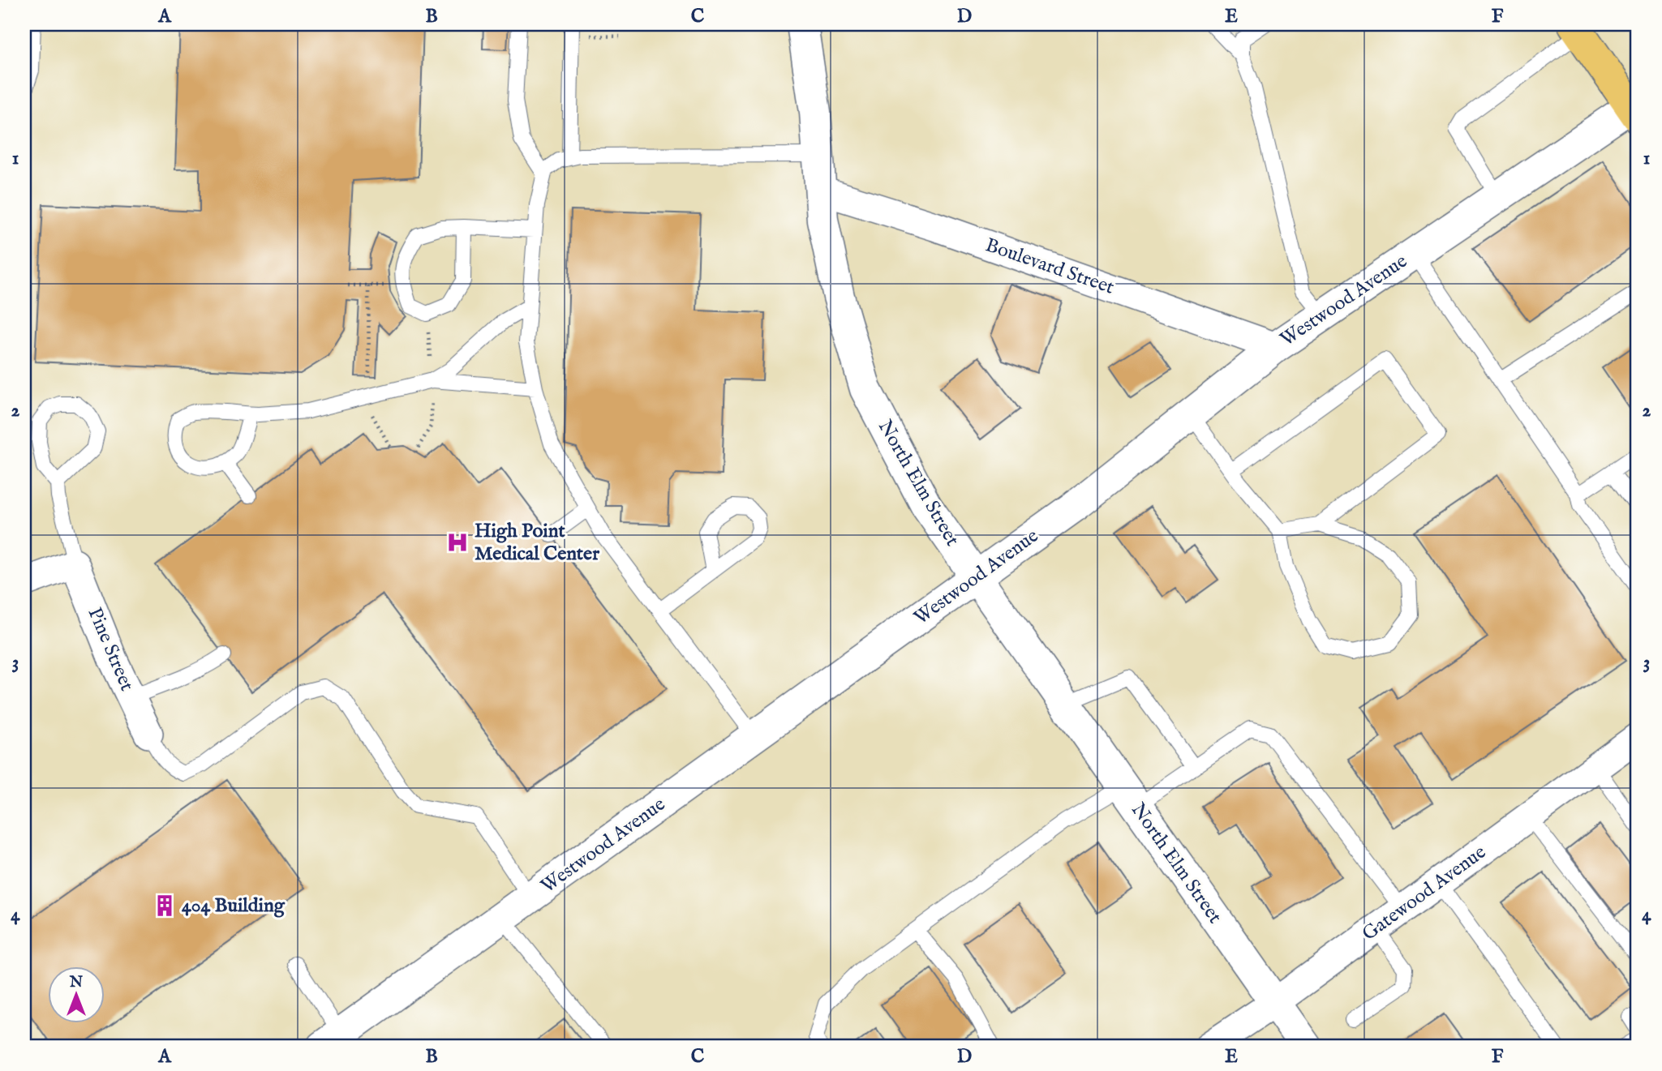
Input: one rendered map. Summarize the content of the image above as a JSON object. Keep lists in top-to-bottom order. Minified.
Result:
{"streets":{"street":["Boulevard Street","Westwood Avenue","North Elm Street","Pine Street","Gatewood Avenue"]},"crossings":[["Boulevard Street","Westwood Avenue"],["Boulevard Street","North Elm Street"],["Westwood Avenue","North Elm Street"],["North Elm Street","Gatewood Avenue"]],"places":{"hospital":["High Point Medical Center"],"building":["404 Building"]},"north":"top","grid":{"columns":["A","B","C","D","E","F"],"rows":["1","2","3","4"]}}
